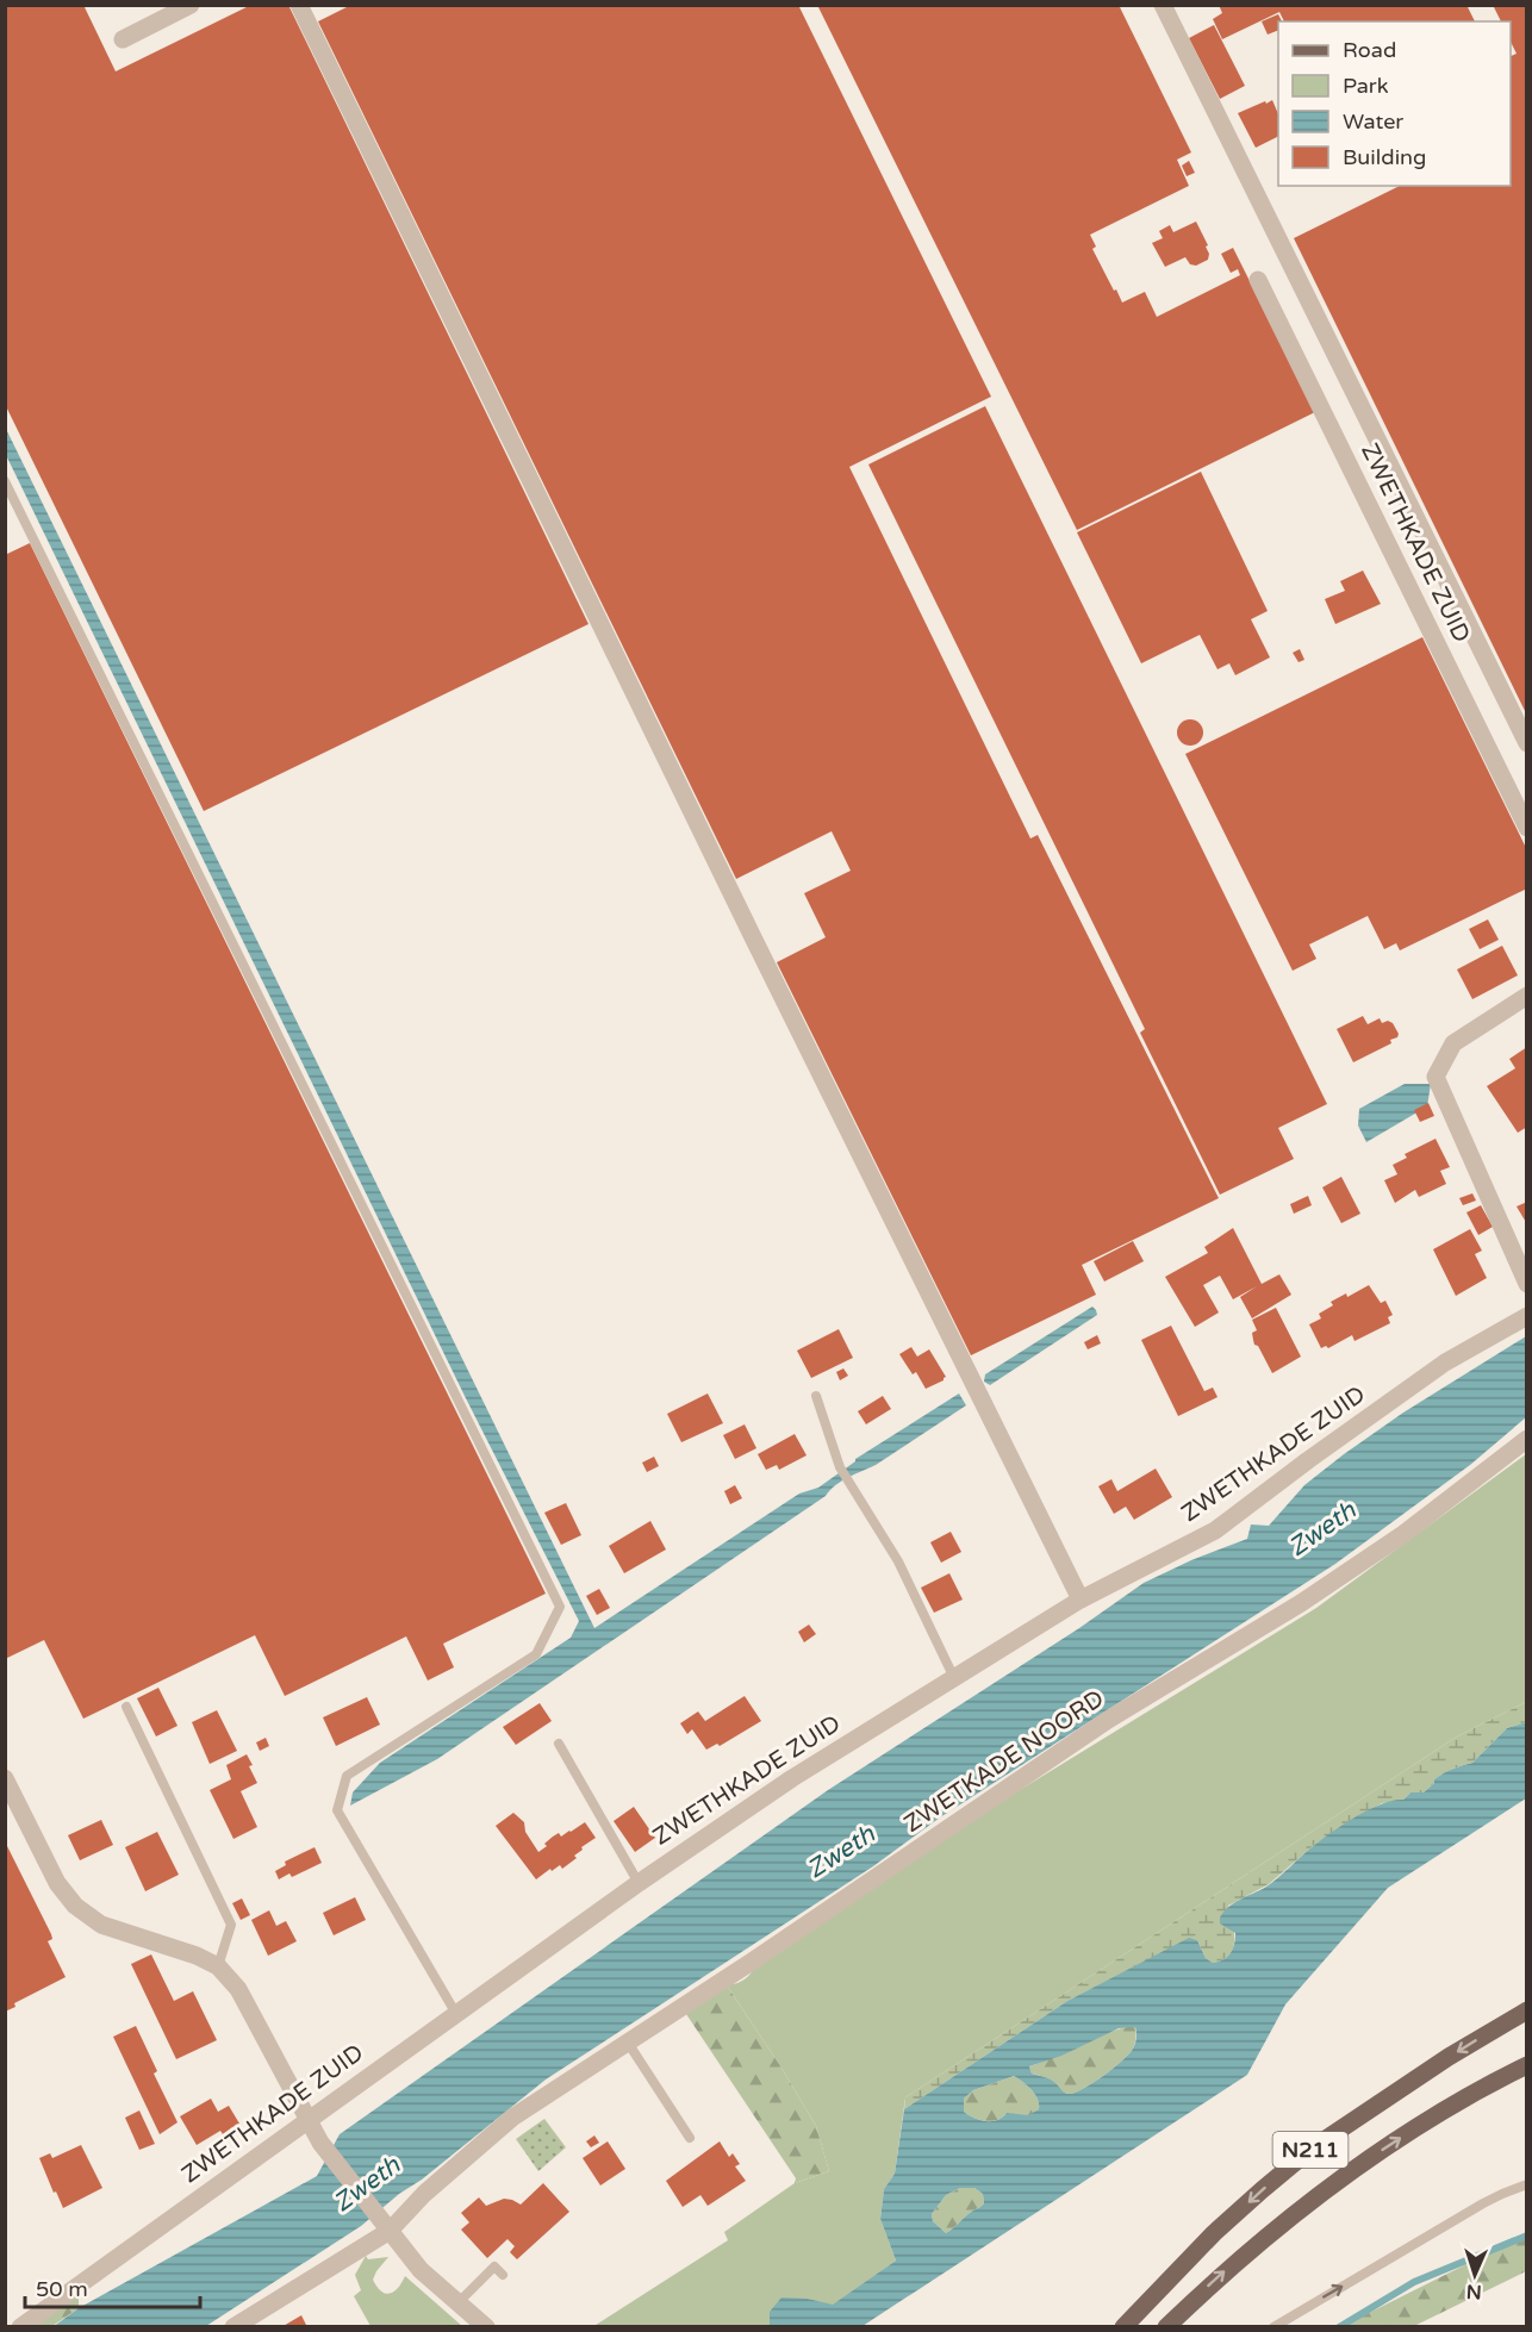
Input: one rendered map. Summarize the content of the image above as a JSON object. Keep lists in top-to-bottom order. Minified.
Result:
{"streets":{"main road":["N211"],"street":["ZWETHKADE ZUID","ZWETKADE NOORD"]},"water":["Zweth"],"legend":["Road","Park","Water","Building"],"scale_bar":"50 m","north":"bottom"}
